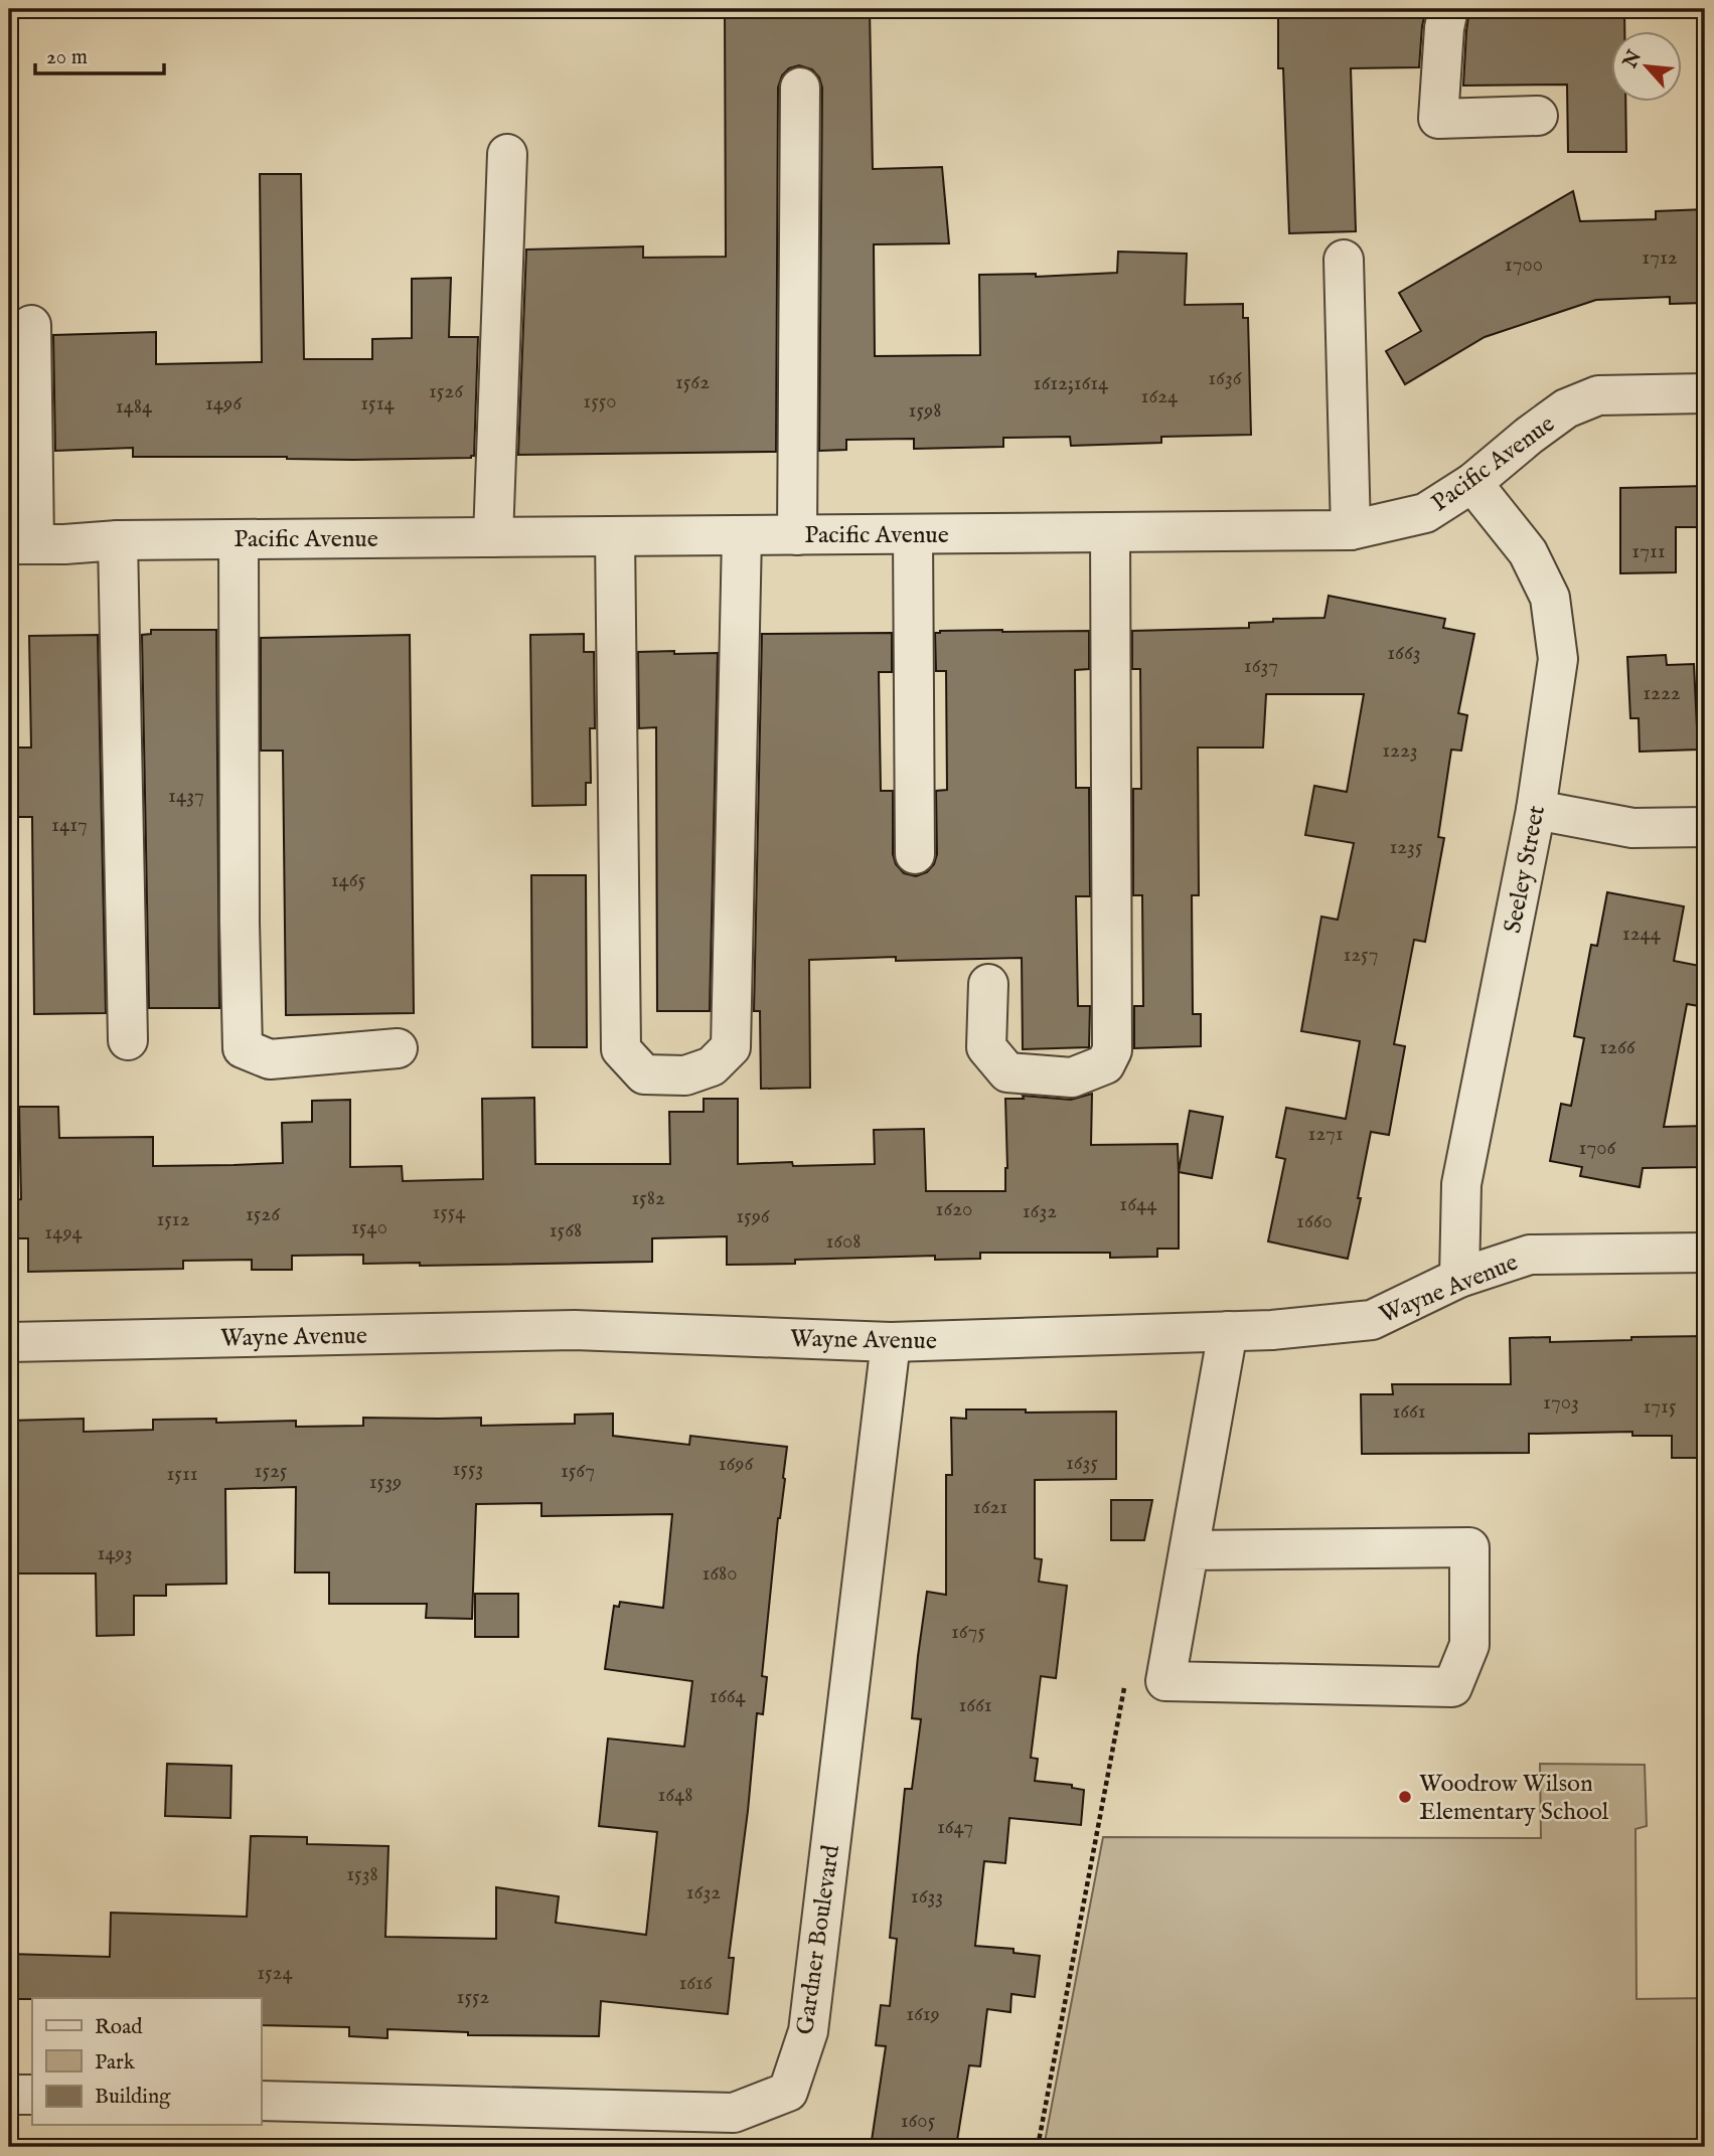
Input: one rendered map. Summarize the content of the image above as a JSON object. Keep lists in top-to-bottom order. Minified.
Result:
{"streets":{"street":["Pacific Avenue","Seeley Street","Wayne Avenue","Gardner Boulevard"]},"crossings":[["Pacific Avenue","Seeley Street"],["Seeley Street","Wayne Avenue"],["Wayne Avenue","Gardner Boulevard"]],"places":["Woodrow Wilson Elementary School"],"house_numbers":["1712","1700","1636","1562","1612;1614","1526","1624","1550","1496","1514","1484","1598","1711","1663","1637","1222","1223","1437","1417","1235","1465","1244","1257","1266","1271","1706","1582","1644","1620","1632","1554","1526","1596","1512","1660","1540","1568","1494","1608","1703","1715","1661","1635","1696","1553","1525","1567","1511","1539","1621","1493","1680","1675","1664","1661","1648","1647","1538","1632","1633","1524","1616","1552","1619","1605"],"legend":["Road","Park","Building"],"scale_bar":"20 m","north":"top left"}
